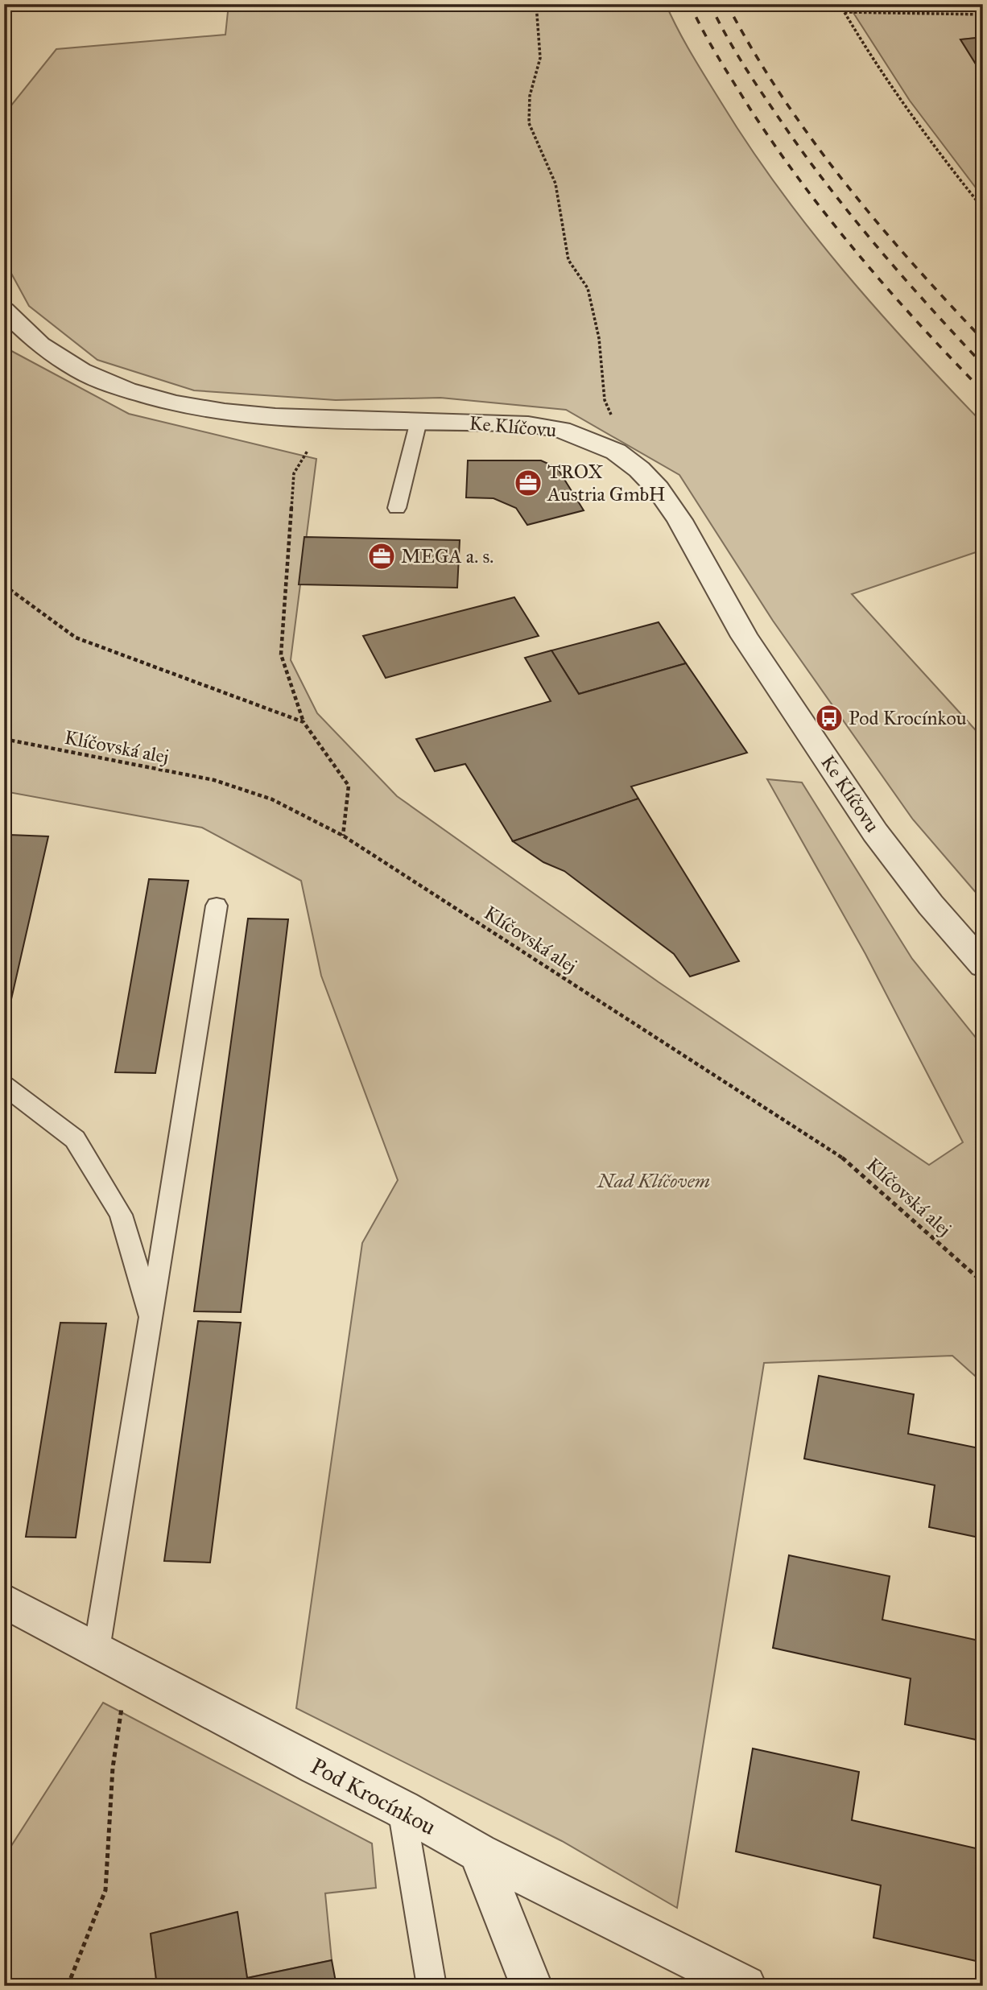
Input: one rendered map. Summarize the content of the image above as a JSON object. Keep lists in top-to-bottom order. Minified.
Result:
{"streets":{"street":["Ke Klíčovu","Pod Krocínkou"],"path":["Klíčovská alej"]},"parks":["Nad Klíčovem"],"places":{"office":["TROX Austria GmbH","MEGA a. s."],"bus stop":["Pod Krocínkou"]}}
